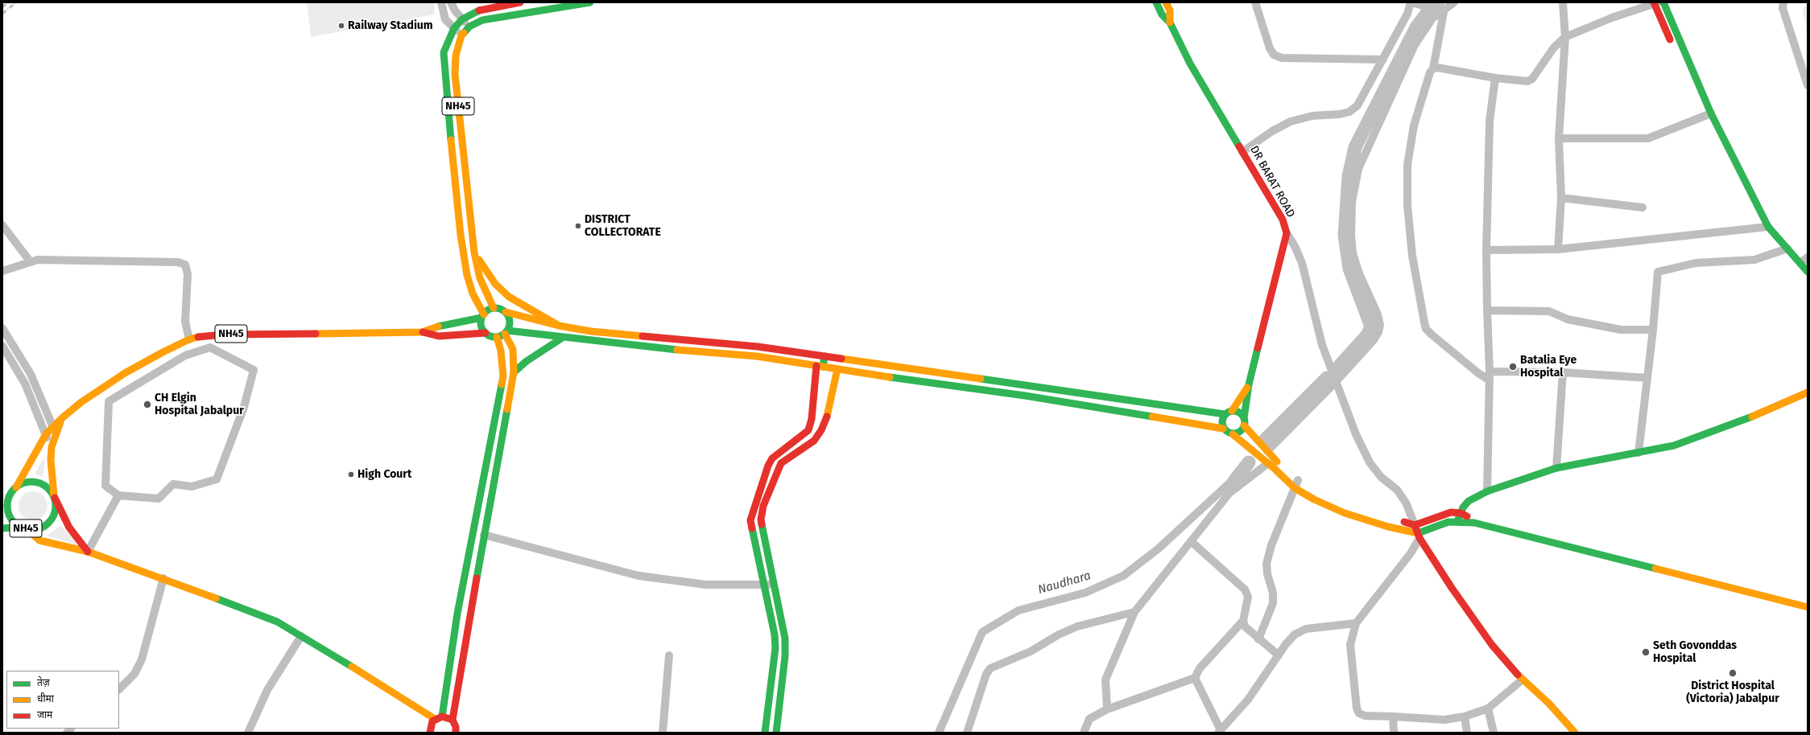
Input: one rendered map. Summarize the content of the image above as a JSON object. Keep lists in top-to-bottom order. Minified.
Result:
{"streets":{"main road":["NH45","DR BARAT ROAD"]},"water":["Naudhara"],"places":["Railway Stadium","DISTRICT COLLECTORATE","Batalia Eye Hospital","CH Elgin Hospital Jabalpur","High Court","Seth Govonddas Hospital","District Hospital (Victoria) Jabalpur"],"legend":["तेज़","धीमा","जाम"]}
